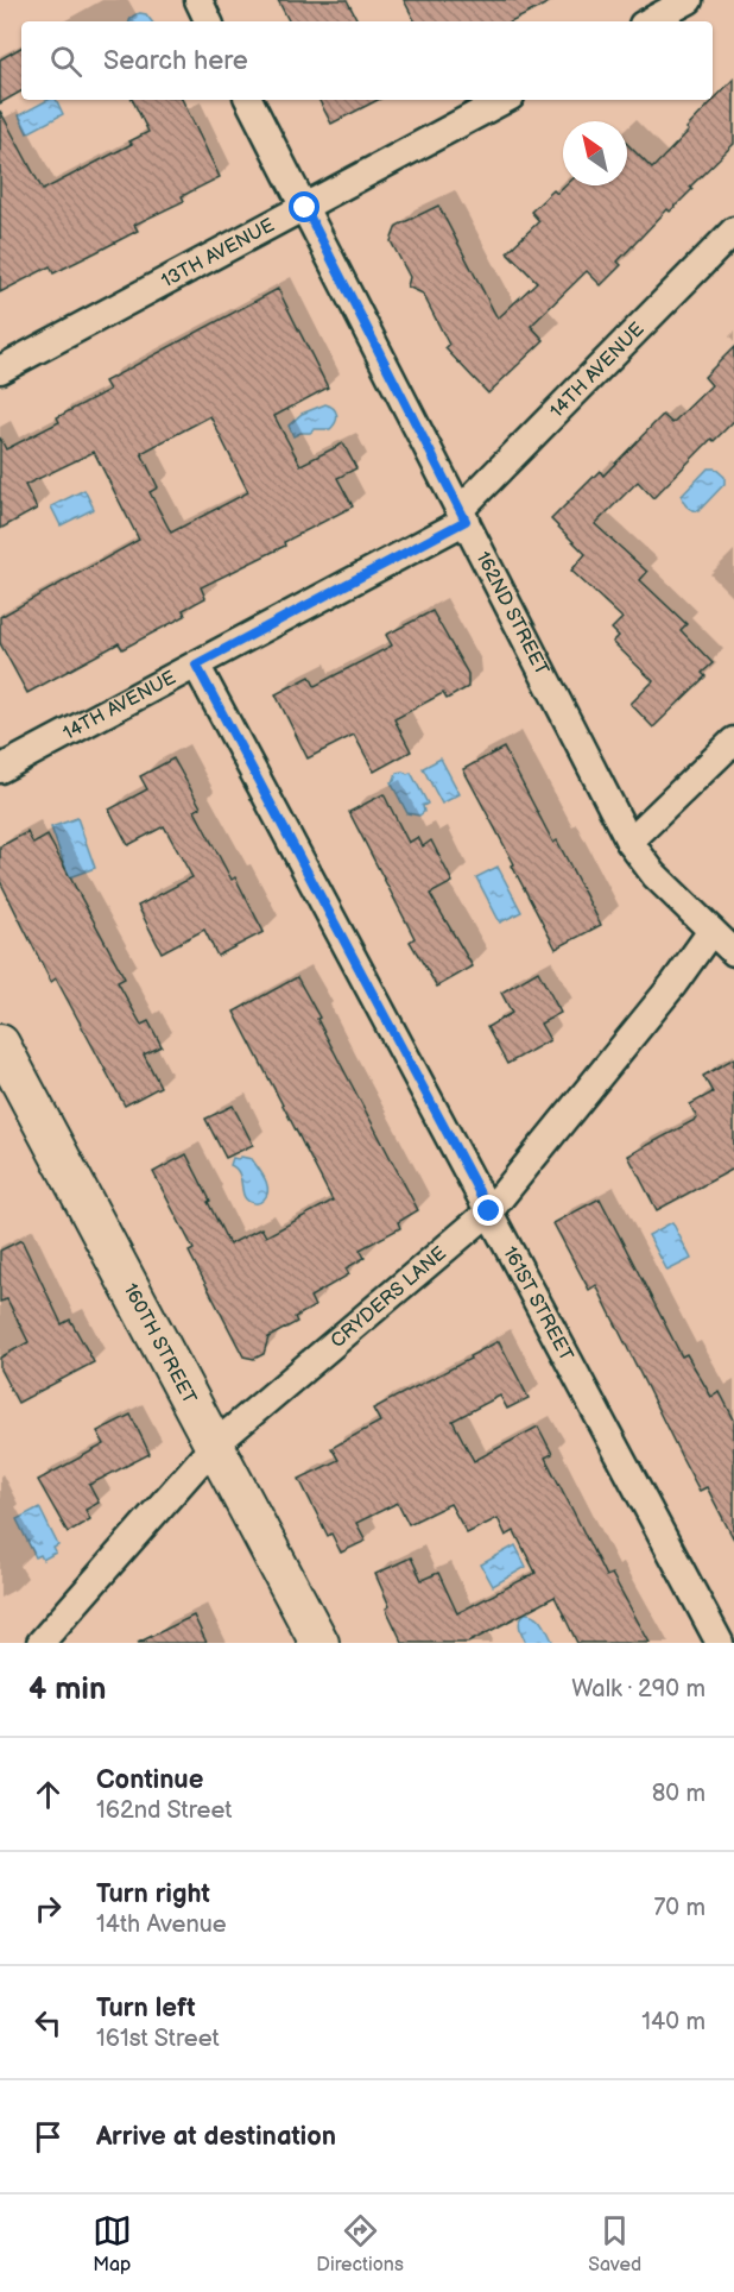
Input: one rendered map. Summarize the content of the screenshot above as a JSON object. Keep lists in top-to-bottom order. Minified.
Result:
{"streets":{"street":["13TH AVENUE","14TH AVENUE","162ND STREET","CRYDERS LANE","161ST STREET","160TH STREET"]},"crossings":[["13TH AVENUE","162ND STREET"],["14TH AVENUE","162ND STREET"],["14TH AVENUE","161ST STREET"],["162ND STREET","CRYDERS LANE"],["CRYDERS LANE","161ST STREET"],["CRYDERS LANE","160TH STREET"]],"north":"top left","page":{"search":"Search here","heading":["4 min","Walk · 290 m"],"list":[["Continue","162nd Street","80 m"],["Turn right","14th Avenue","70 m"],["Turn left","161st Street","140 m"],"Arrive at destination"],"nav":["Map","Directions","Saved"]}}
